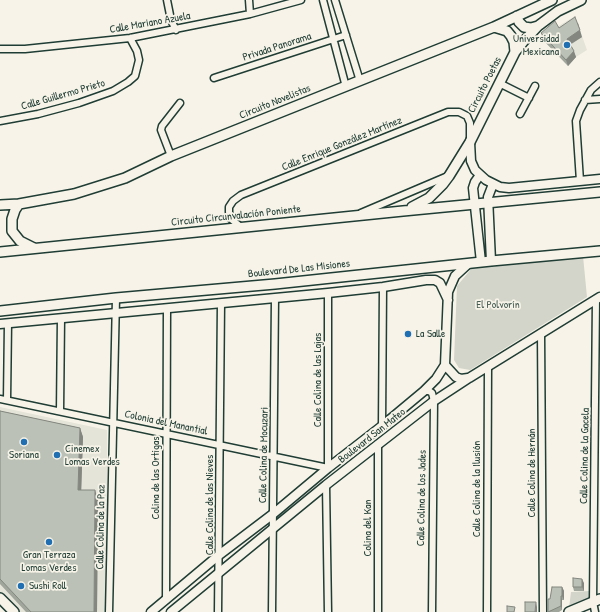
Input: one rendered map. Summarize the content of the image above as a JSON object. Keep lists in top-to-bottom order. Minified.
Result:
{"streets":{"main road":["Circuito Poetas","Circuito Novelistas","Circuito Circunvalación Poniente","Boulevard De Las Misiones"],"street":["Calle Mariano Azuela","Privada Panorama","Calle Guillermo Prieto","Calle Enrique González Martínez","Calle Colina de las Lajas","Colonia del Manantial","Boulevard San Mateo","Calle Colina de Mocuzari","Calle Colina de la Gacela","Calle Colina de Hernán","Colina de las Ortigas","Calle Colina de la Ilusión","Calle Colina de los Jades","Calle Colina de las Nieves","Calle Colina de la Paz","Colina del Kan"]},"crossings":[["Calle Mariano Azuela","Calle Guillermo Prieto"],["Circuito Poetas","Calle Enrique González Martínez"],["Circuito Poetas","Circuito Circunvalación Poniente"],["Calle Enrique González Martínez","Circuito Circunvalación Poniente"],["Boulevard De Las Misiones","Calle Colina de la Paz"],["Calle Colina de las Lajas","Colonia del Manantial"],["Calle Colina de las Lajas","Boulevard San Mateo"],["Colonia del Manantial","Boulevard San Mateo"],["Colonia del Manantial","Calle Colina de Mocuzari"],["Colonia del Manantial","Colina de las Ortigas"],["Colonia del Manantial","Calle Colina de las Nieves"],["Colonia del Manantial","Calle Colina de la Paz"],["Boulevard San Mateo","Calle Colina de Mocuzari"],["Boulevard San Mateo","Calle Colina de la Gacela"],["Boulevard San Mateo","Calle Colina de Hernán"],["Boulevard San Mateo","Colina de las Ortigas"],["Boulevard San Mateo","Calle Colina de la Ilusión"],["Boulevard San Mateo","Calle Colina de los Jades"],["Boulevard San Mateo","Calle Colina de las Nieves"],["Boulevard San Mateo","Colina del Kan"]],"parks":["El Polvorín"],"places":["Universidad Mexicana","La Salle","Soriana","Cinemex Lomas Verdes","Gran Terraza Lomas Verdes","Sushi Roll"]}
